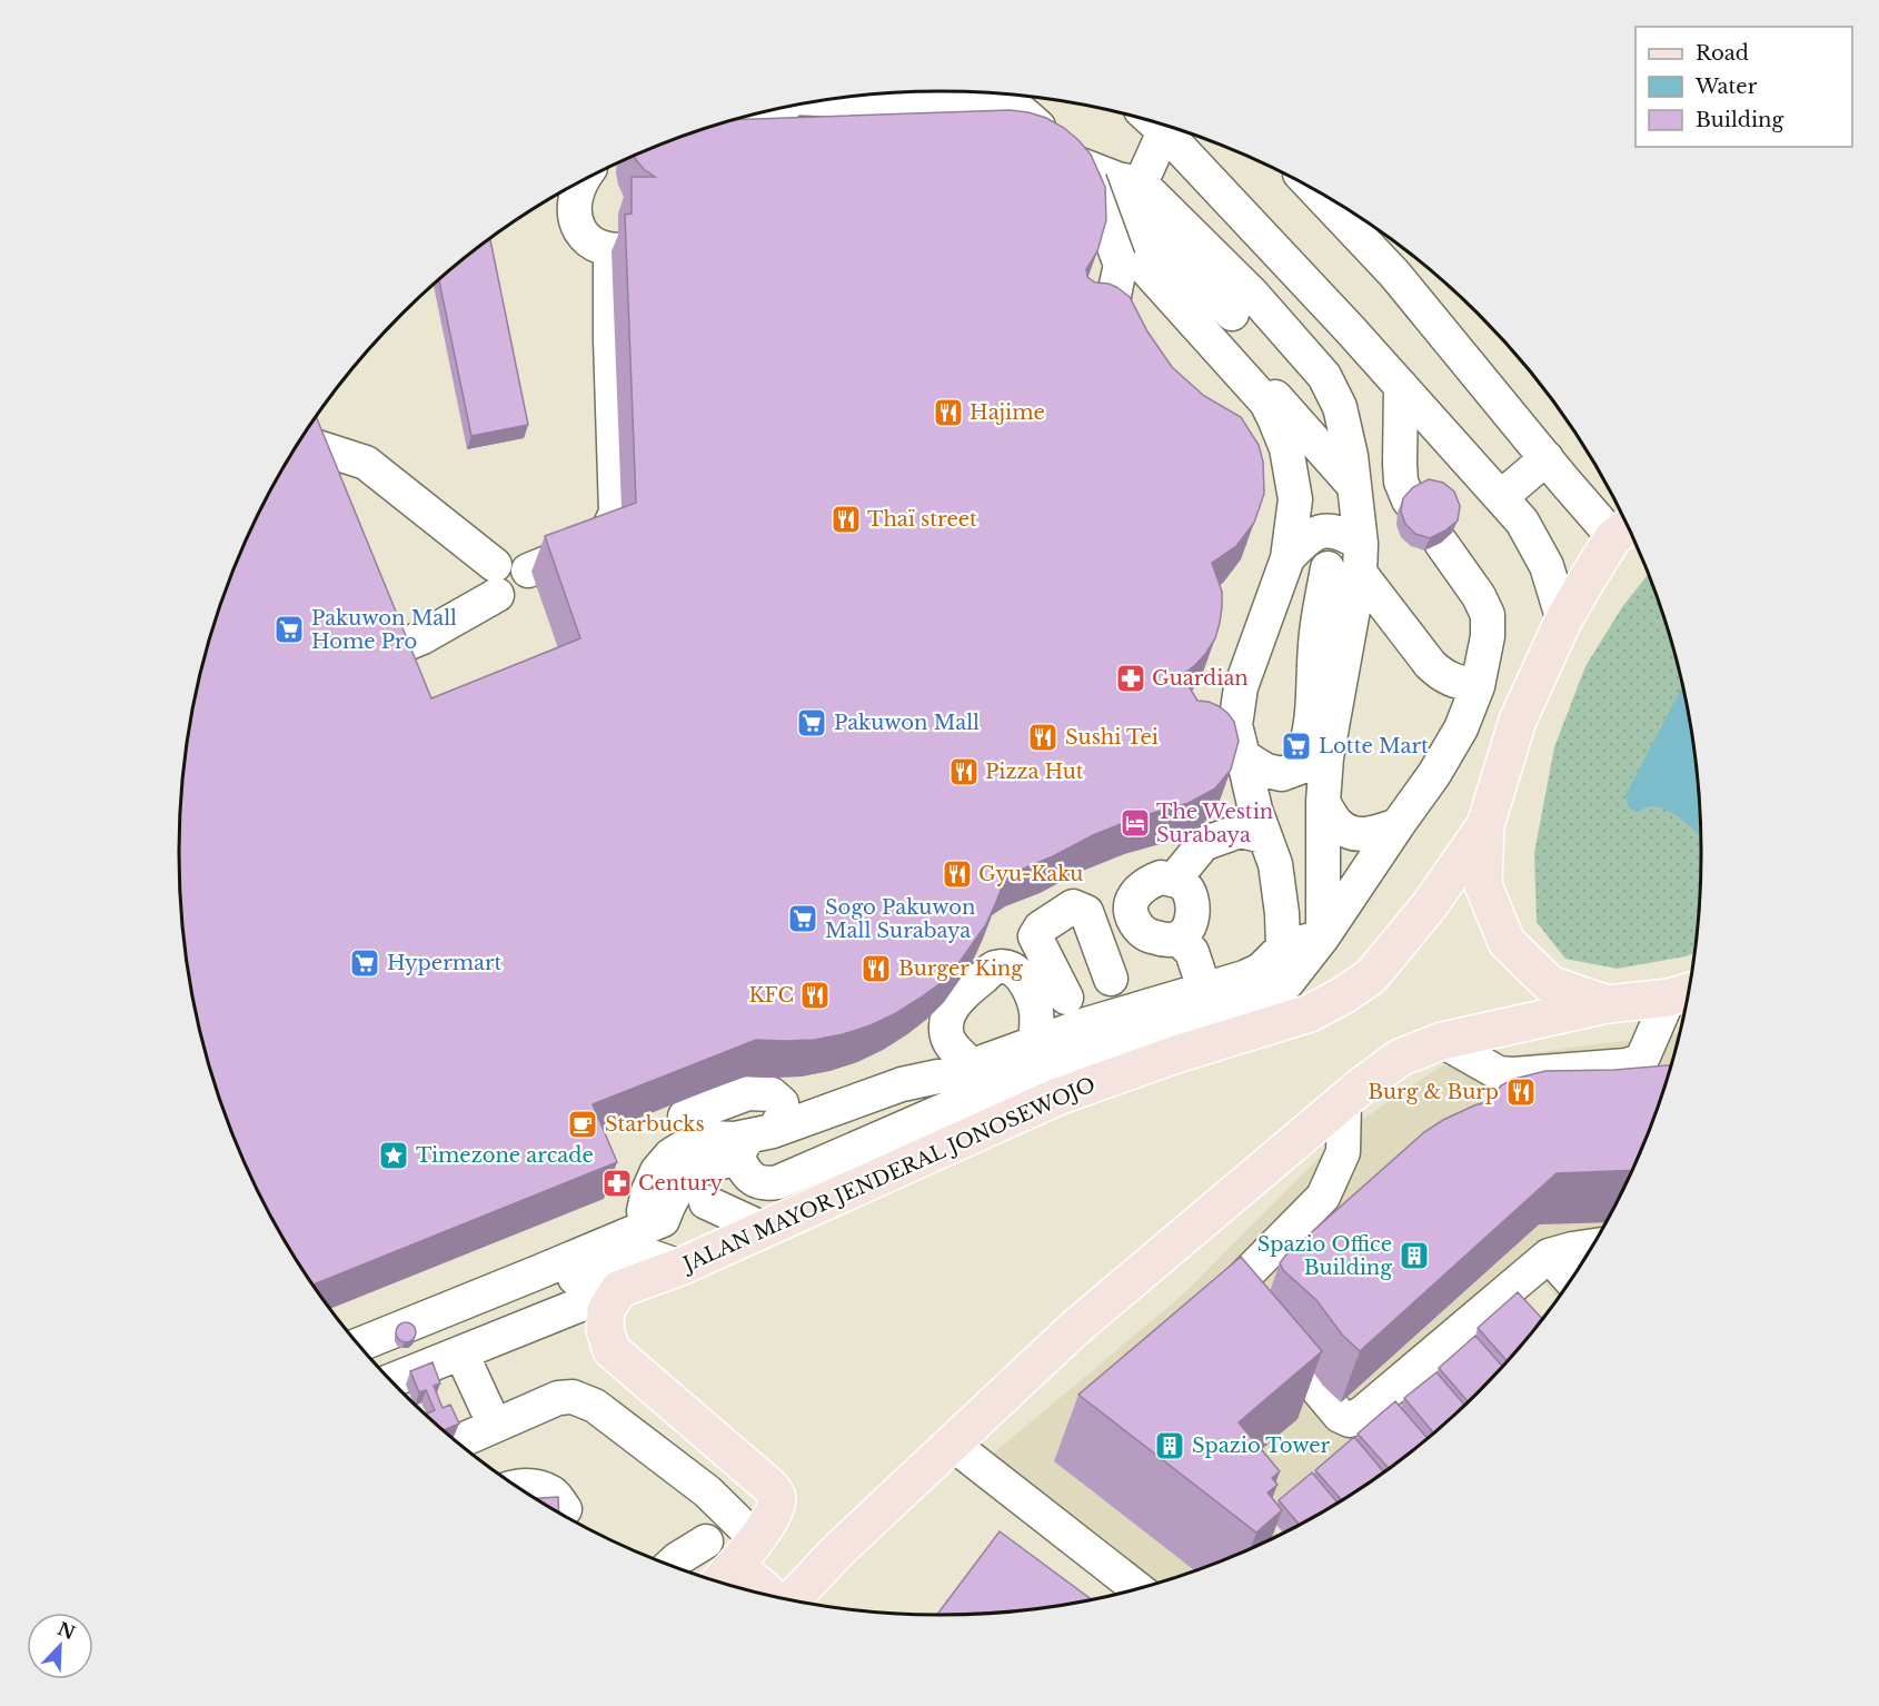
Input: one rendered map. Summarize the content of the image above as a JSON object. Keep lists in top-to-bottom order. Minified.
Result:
{"streets":{"main road":["JALAN MAYOR JENDERAL JONOSEWOJO"]},"places":{"restaurant":["Hajime","Thaï street","Sushi Tei","Pizza Hut","Gyu-Kaku","Burger King","KFC","Burg & Burp"],"supermarket":["Pakuwon Mall Home Pro","Pakuwon Mall","Lotte Mart","Sogo Pakuwon Mall Surabaya","Hypermart"],"pharmacy":["Guardian","Century"],"hotel":["The Westin Surabaya"],"cafe":["Starbucks"],"place":["Timezone arcade"],"building":["Spazio Office Building","Spazio Tower"]},"legend":["Road","Water","Building"],"north":"top right"}
